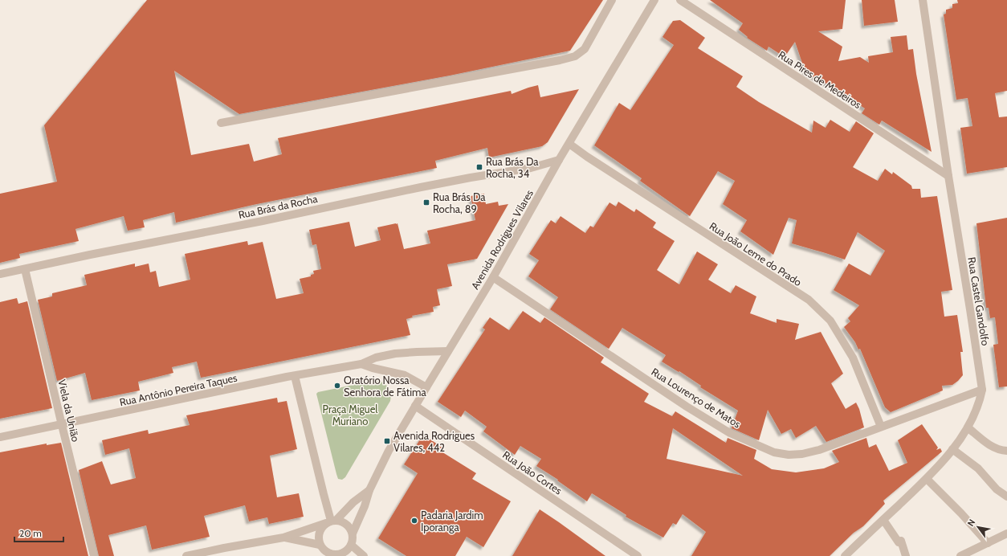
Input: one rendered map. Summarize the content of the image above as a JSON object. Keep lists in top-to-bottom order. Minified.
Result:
{"streets":{"street":["Rua Pires de Medeiros","Rua Brás da Rocha","Avenida Rodrigues Vilares","Rua João Leme do Prado","Rua Castel Gandolfo","Rua Antônio Pereira Taques","Rua Lourenço de Matos","Viela da União","Rua João Cortes"]},"crossings":[["Rua Pires de Medeiros","Rua Castel Gandolfo"],["Rua Brás da Rocha","Avenida Rodrigues Vilares"],["Rua Brás da Rocha","Viela da União"],["Avenida Rodrigues Vilares","Rua João Leme do Prado"],["Avenida Rodrigues Vilares","Rua Antônio Pereira Taques"],["Avenida Rodrigues Vilares","Rua Lourenço de Matos"],["Avenida Rodrigues Vilares","Rua João Cortes"],["Rua João Leme do Prado","Rua Lourenço de Matos"],["Rua Castel Gandolfo","Rua Lourenço de Matos"],["Rua Antônio Pereira Taques","Viela da União"]],"parks":["Praça Miguel Muriano"],"places":{"transit":["Rua Brás Da Rocha, 34","Rua Brás Da Rocha, 89","Avenida Rodrigues Vilares, 442"],"other":["Oratório Nossa Senhora de Fátima","Padaria Jardim Iporanga"]},"scale_bar":"20 m","north":"top left"}
